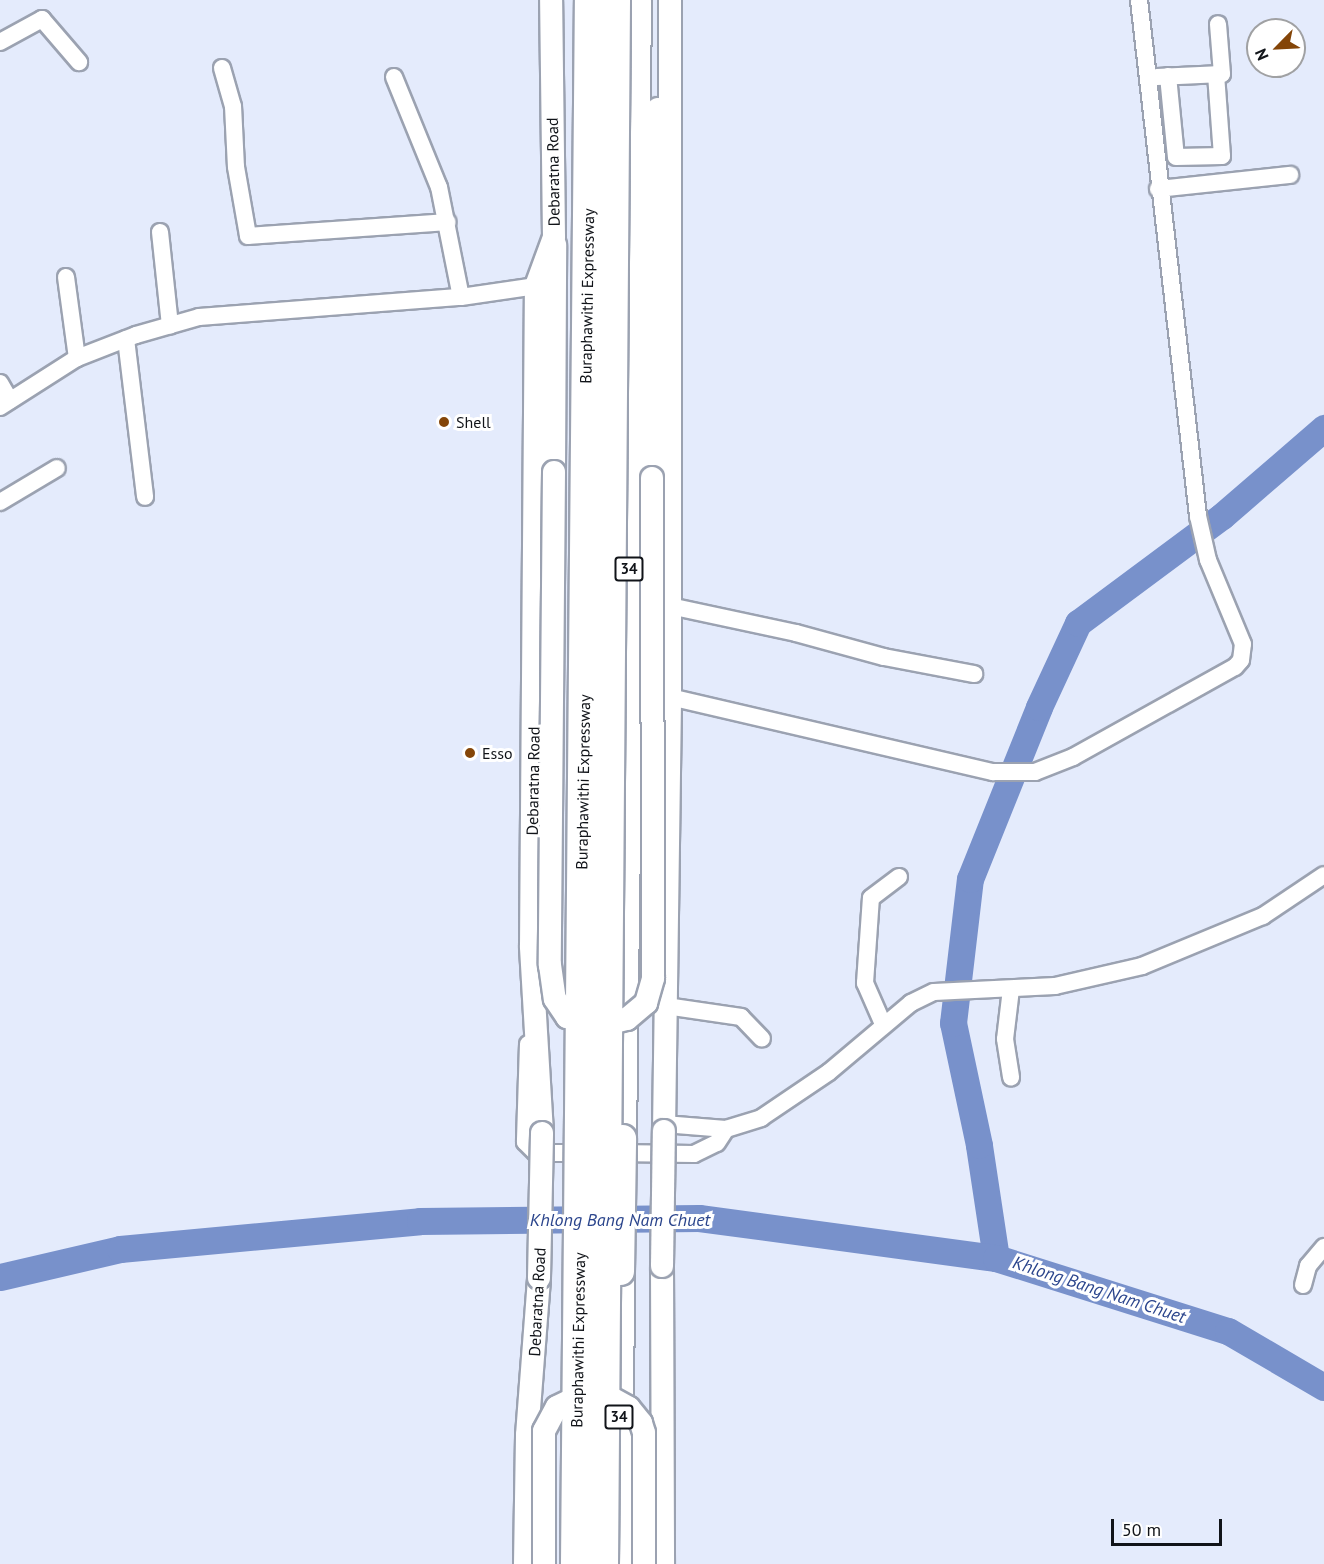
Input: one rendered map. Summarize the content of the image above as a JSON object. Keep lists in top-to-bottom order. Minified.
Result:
{"streets":{"highway":["Debaratna Road","Buraphawithi Expressway","34"]},"water":["Khlong Bang Nam Chuet"],"places":["Shell","Esso"],"scale_bar":"50 m","north":"bottom left"}
